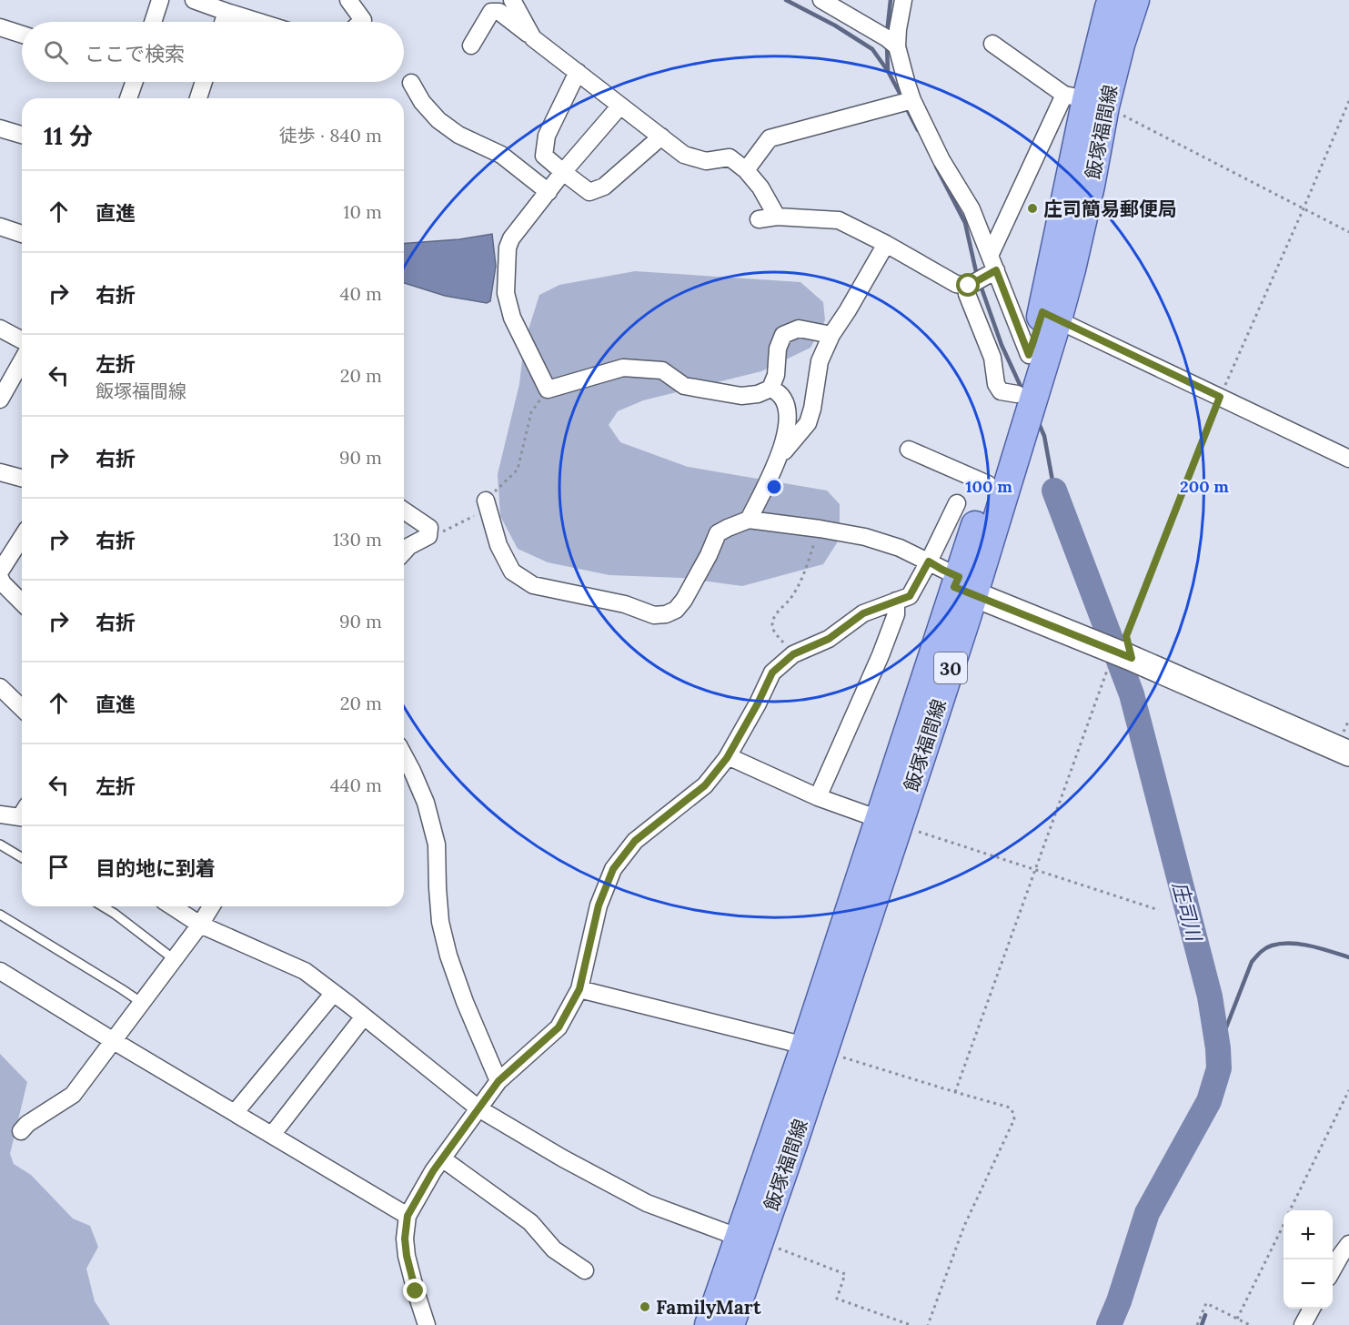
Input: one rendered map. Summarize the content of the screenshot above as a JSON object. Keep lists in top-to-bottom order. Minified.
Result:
{"streets":{"main road":["飯塚福間線","30"]},"water":["庄司川"],"places":["庄司簡易郵便局","FamilyMart"],"page":{"search":"ここで検索","heading":["11 分","徒歩 · 840 m"],"list":[["直進","10 m"],["右折","40 m"],["左折","飯塚福間線","20 m"],["右折","90 m"],["右折","130 m"],["右折","90 m"],["直進","20 m"],["左折","440 m"],"目的地に到着"],"map_buttons":["+","−"]},"rings":["100 m","200 m"]}
